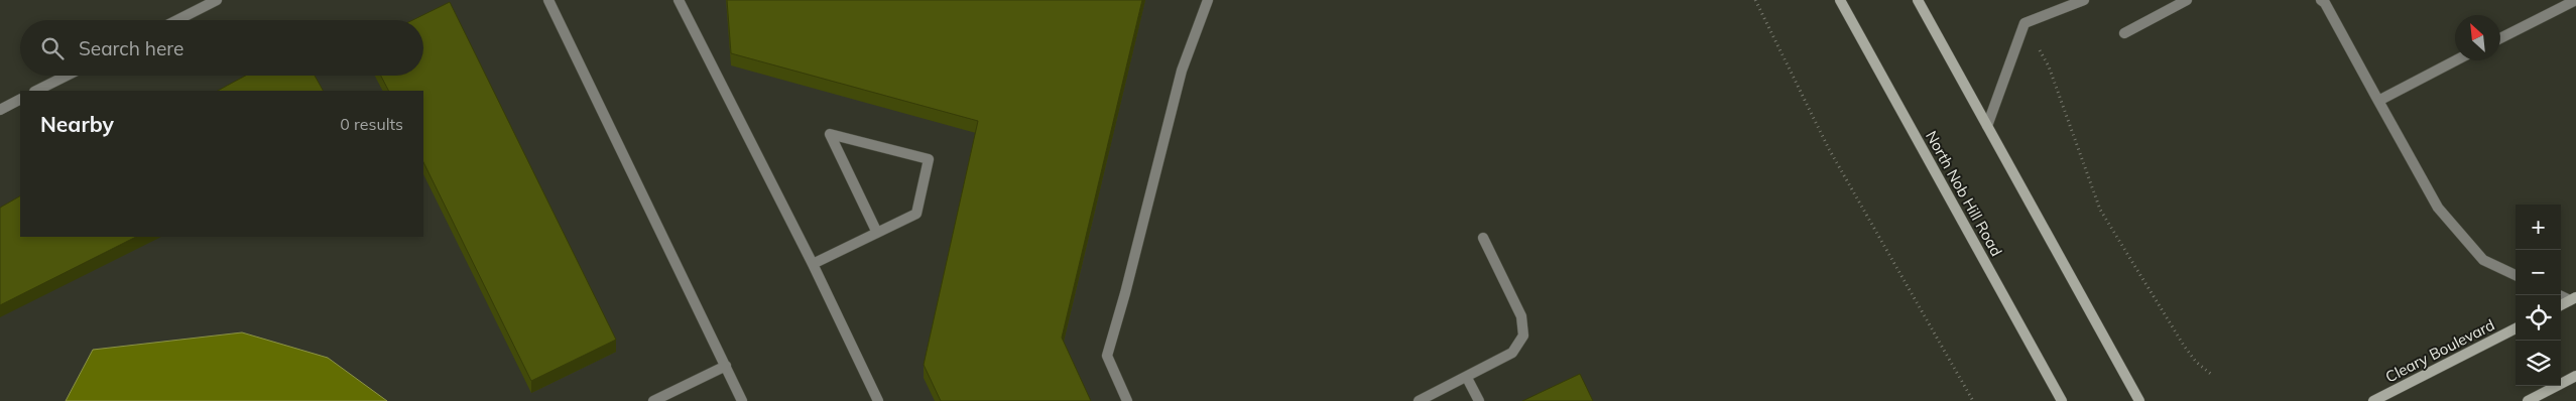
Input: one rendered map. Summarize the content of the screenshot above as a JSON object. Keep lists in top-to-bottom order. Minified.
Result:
{"streets":{"main road":["North Nob Hill Road","Cleary Boulevard"]},"north":"top left","page":{"search":"Search here","heading":["Nearby","0 results"],"map_buttons":["+","−"]}}
